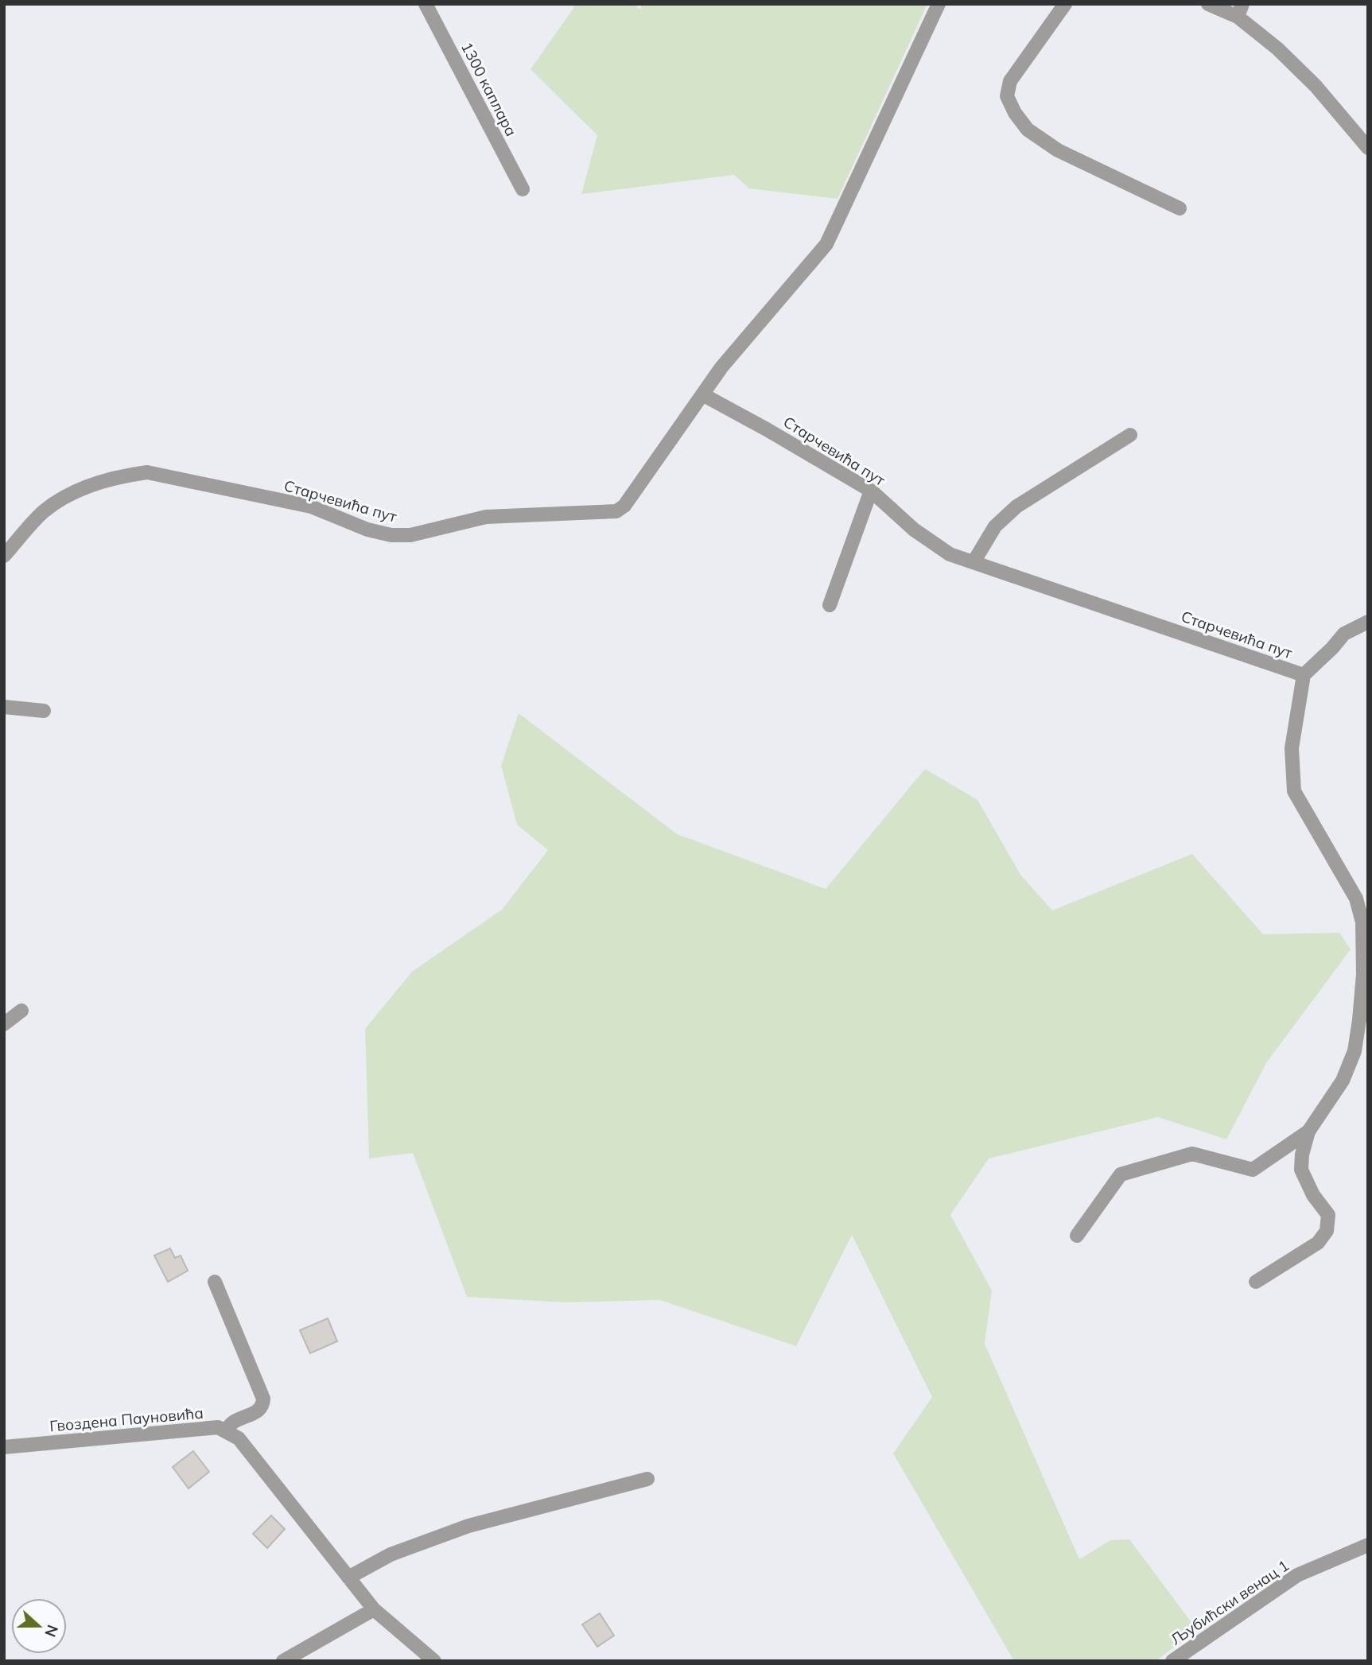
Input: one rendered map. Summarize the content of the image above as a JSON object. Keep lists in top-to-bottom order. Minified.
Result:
{"streets":{"street":["1300 каплара","Старчевића пут","Гвоздена Пауновића","Љубићски венац 1"]},"north":"right"}
